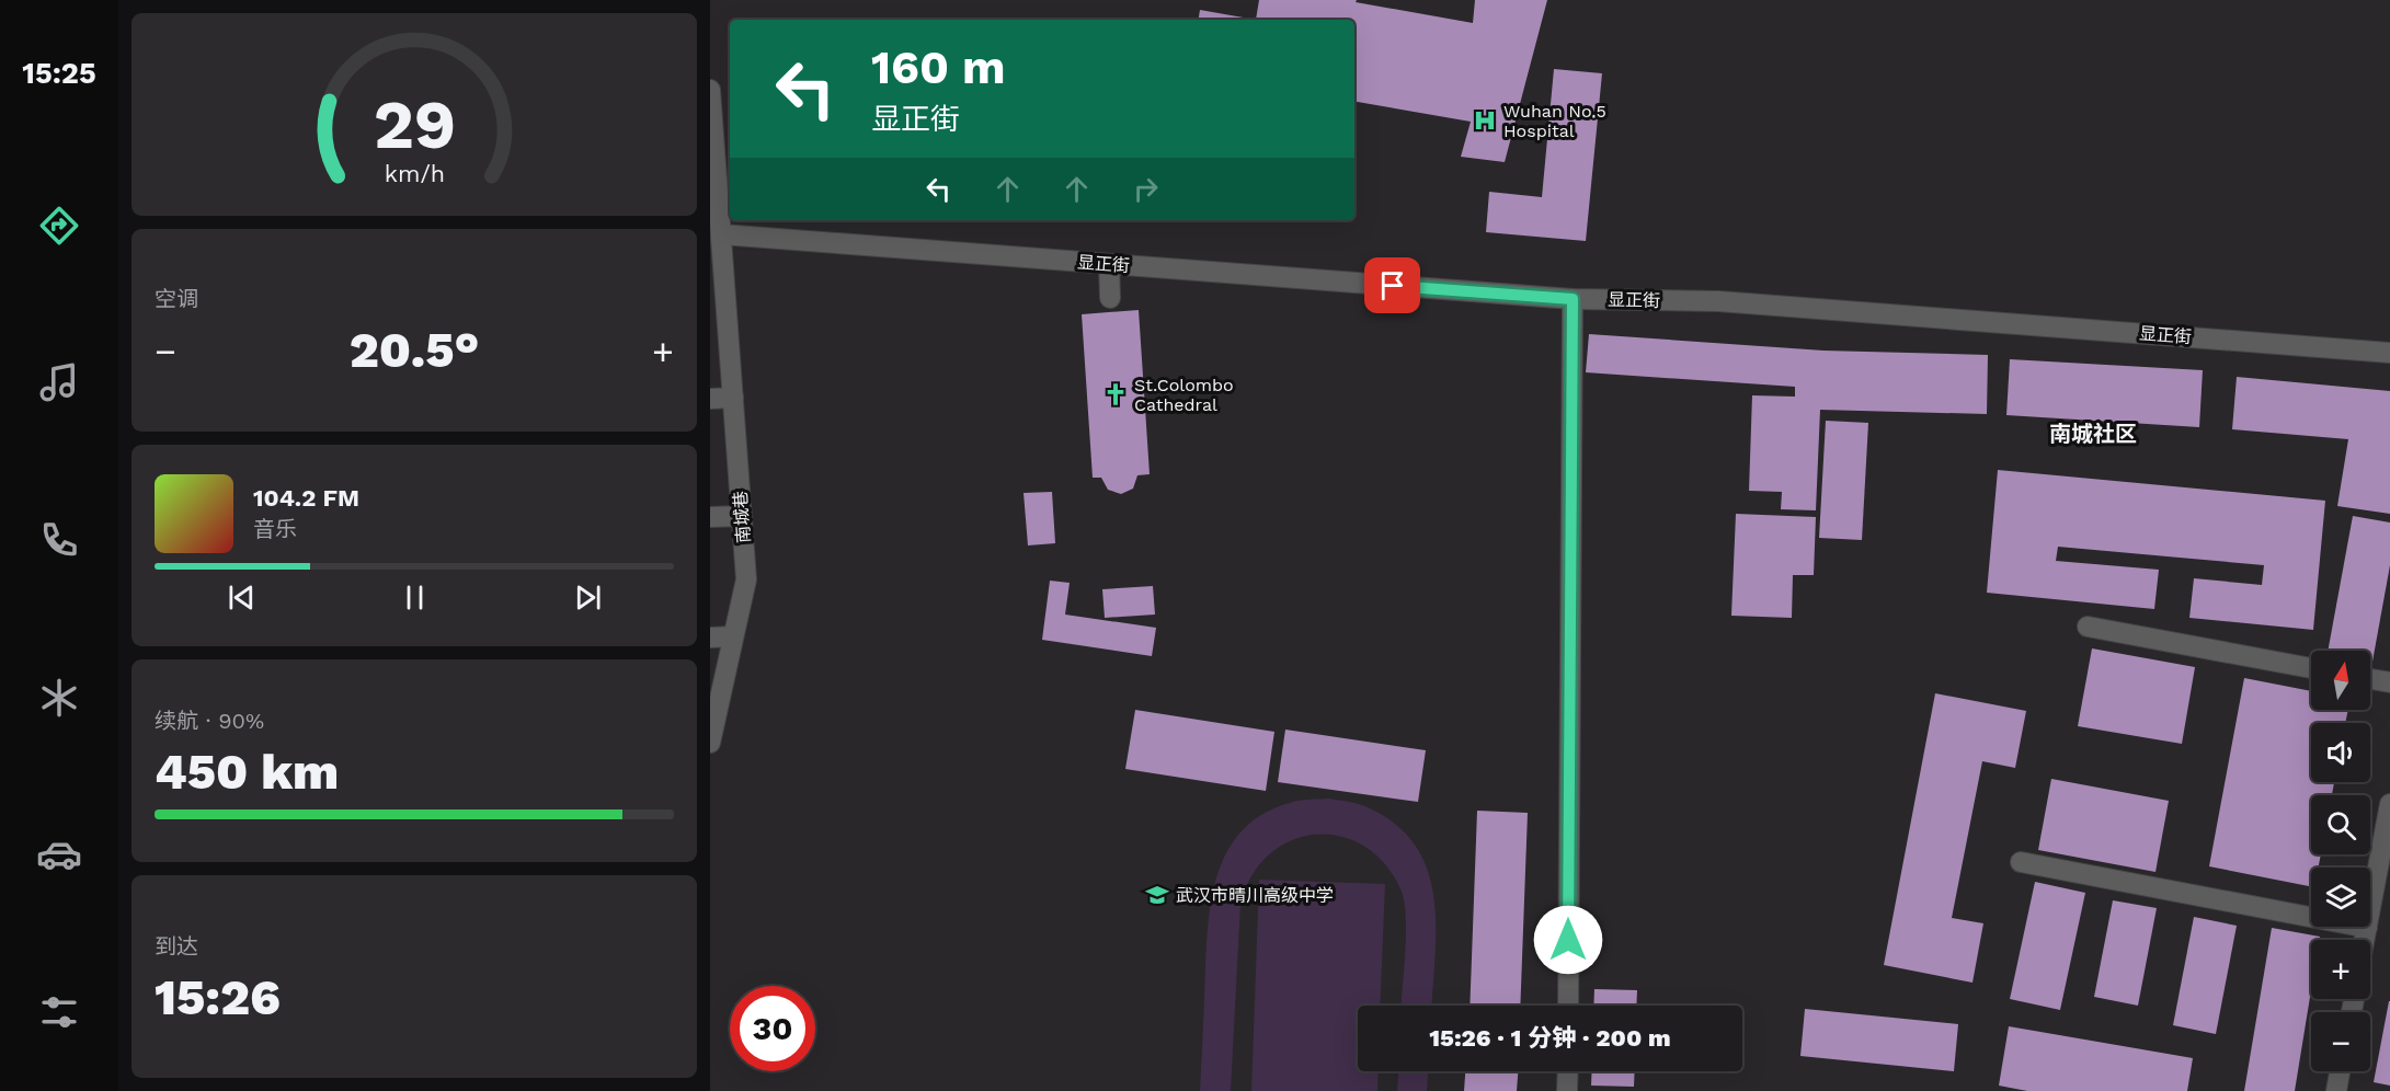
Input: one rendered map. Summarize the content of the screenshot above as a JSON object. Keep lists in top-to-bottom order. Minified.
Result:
{"streets":{"street":["显正街","南城巷"]},"crossings":[["显正街","南城巷"]],"districts":["南城社区"],"places":{"hospital":["Wuhan No.5 Hospital"],"church":["St.Colombo Cathedral"],"school or university":["武汉市晴川高级中学"]},"north":"top","page":{"tabs":"15:25","turn":["160 m","显正街"],"tile":["空调",["续航 · 90%","450 km"],["到达","15:26"]],"heat":["−","20.5°","+"],"song":["104.2 FM","音乐"],"map_buttons":["+","−"],"limit":"30","trip":"15:26 · 1 分钟 · 200 m","gauge":["29","km/h"]}}
